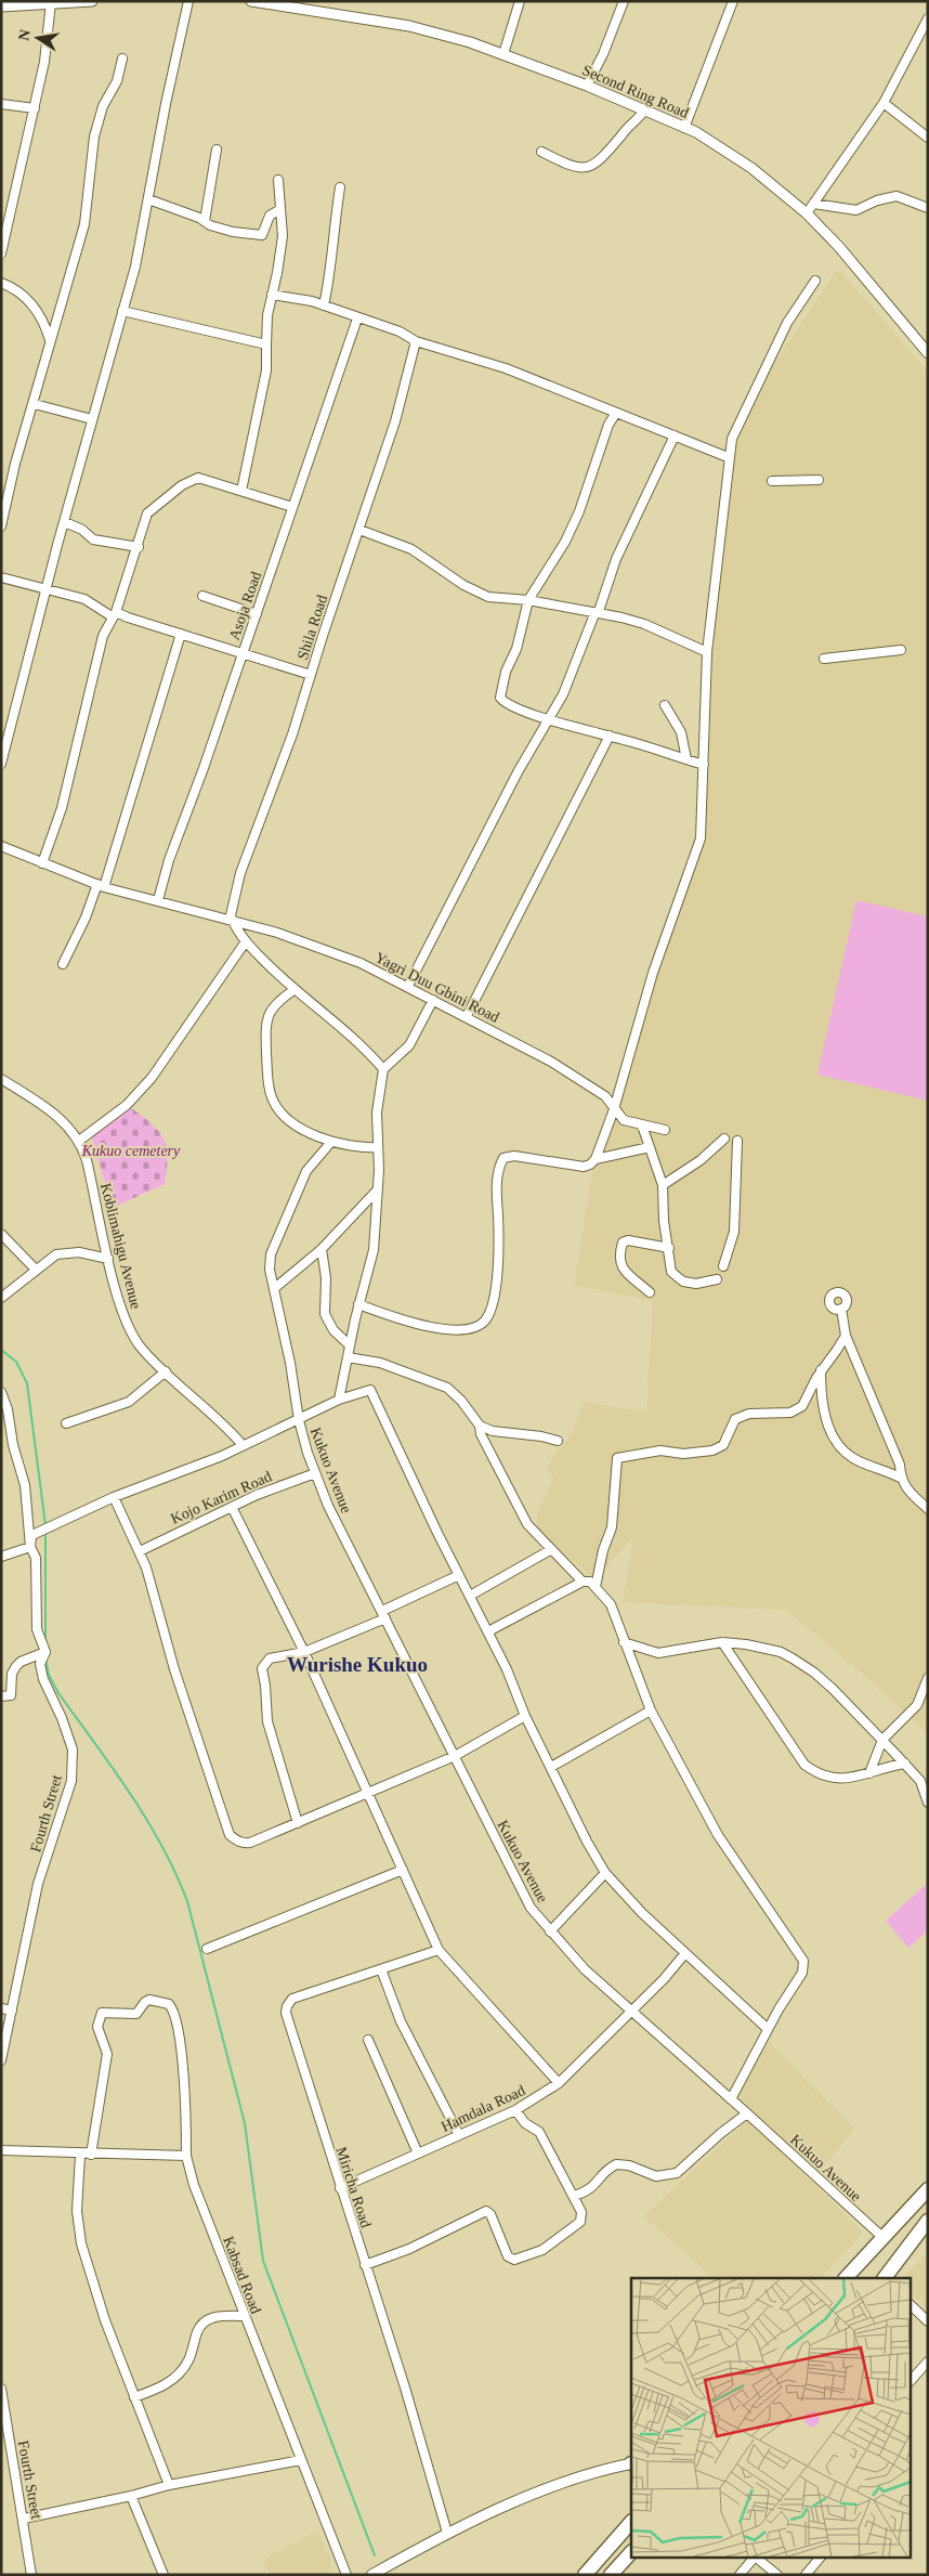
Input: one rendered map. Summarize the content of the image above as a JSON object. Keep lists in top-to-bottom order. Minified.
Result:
{"streets":{"street":["Second Ring Road","Asoja Road","Shila Road","Yagri Duu Gbini Road","Koblimahigu Avenue","Kukuo Avenue","Kojo Karim Road","Fourth Street","Hamdala Road","Miricha Road","Kabsad Road"]},"crossings":[["Asoja Road","Yagri Duu Gbini Road"],["Shila Road","Yagri Duu Gbini Road"],["Kukuo Avenue","Kojo Karim Road"],["Kukuo Avenue","Hamdala Road"],["Hamdala Road","Miricha Road"]],"districts":["Wurishe Kukuo"],"parks":["Kukuo cemetery"],"north":"left"}
